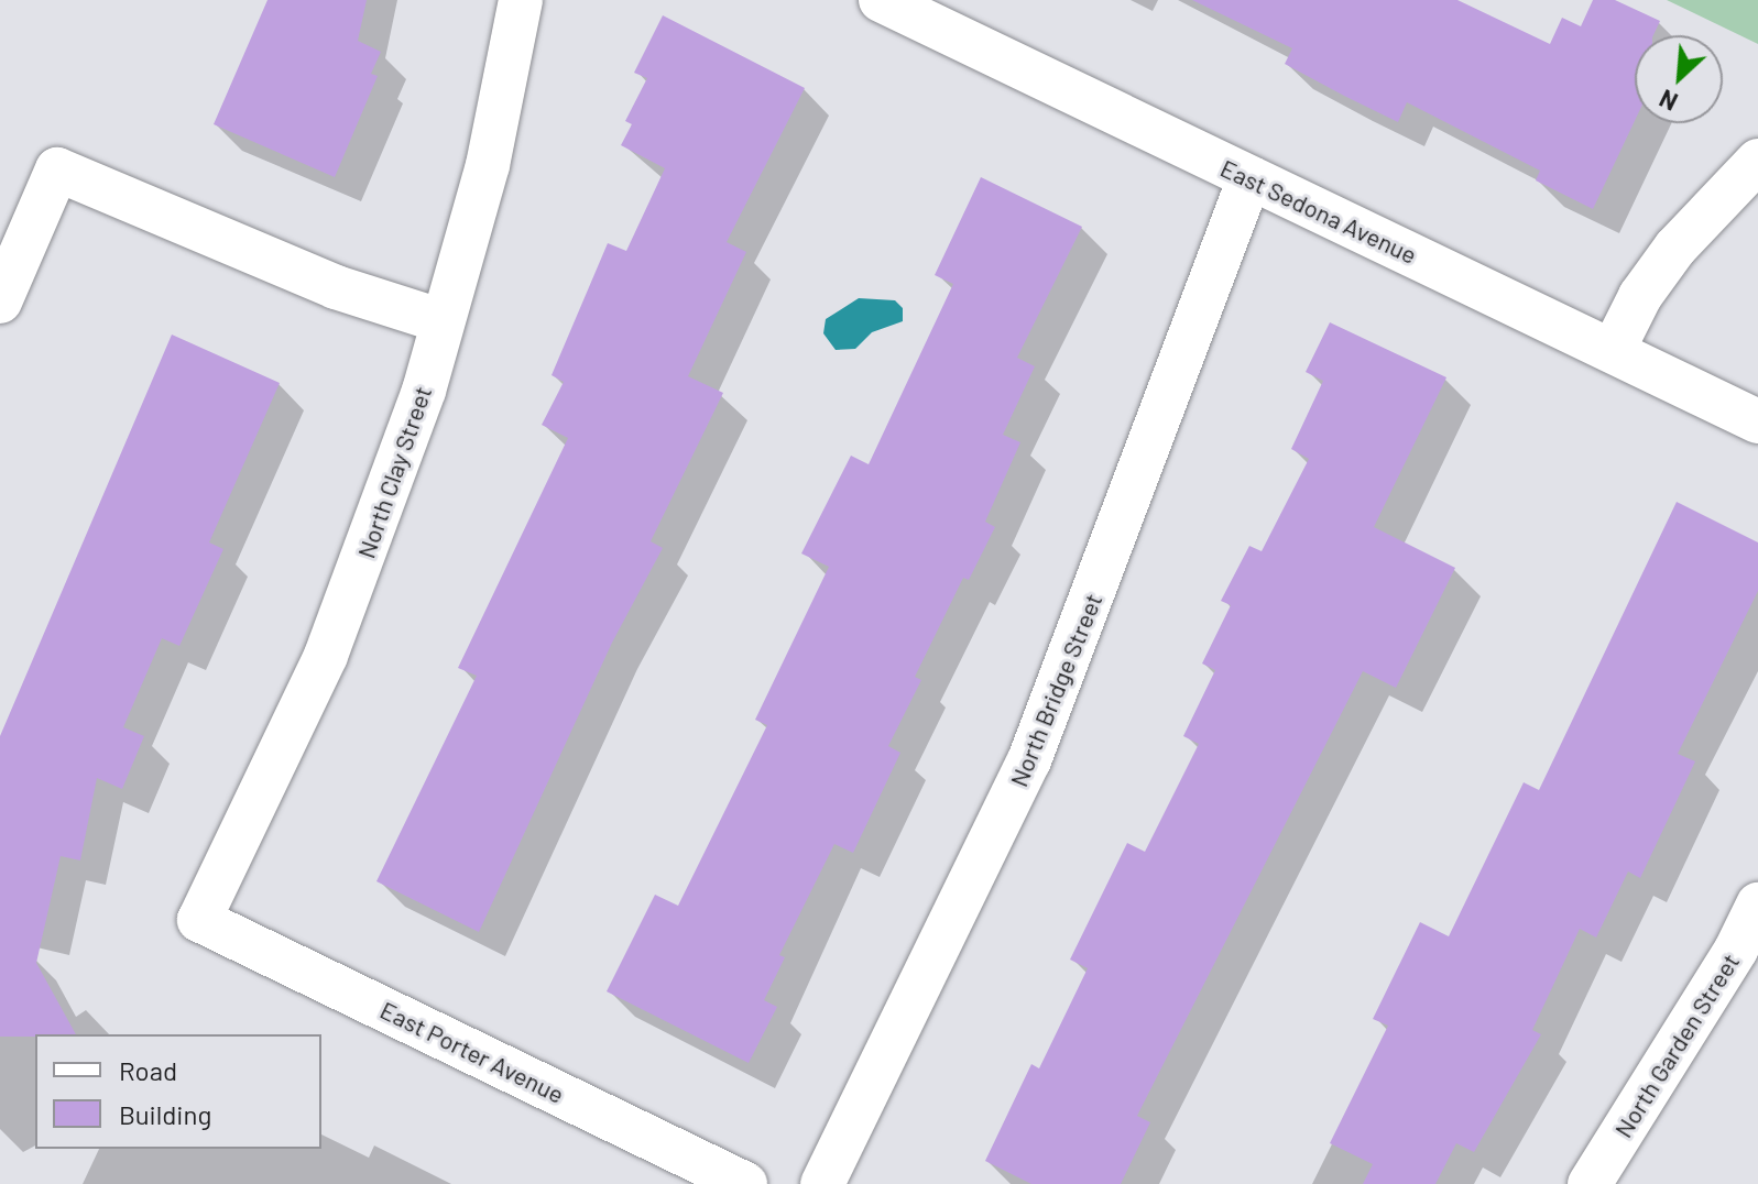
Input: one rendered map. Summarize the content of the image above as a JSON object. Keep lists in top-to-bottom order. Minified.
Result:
{"streets":{"street":["East Sedona Avenue","North Clay Street","North Bridge Street","North Garden Street","East Porter Avenue"]},"crossings":[["East Sedona Avenue","North Bridge Street"],["North Clay Street","East Porter Avenue"]],"legend":["Road","Building"],"north":"bottom left"}
